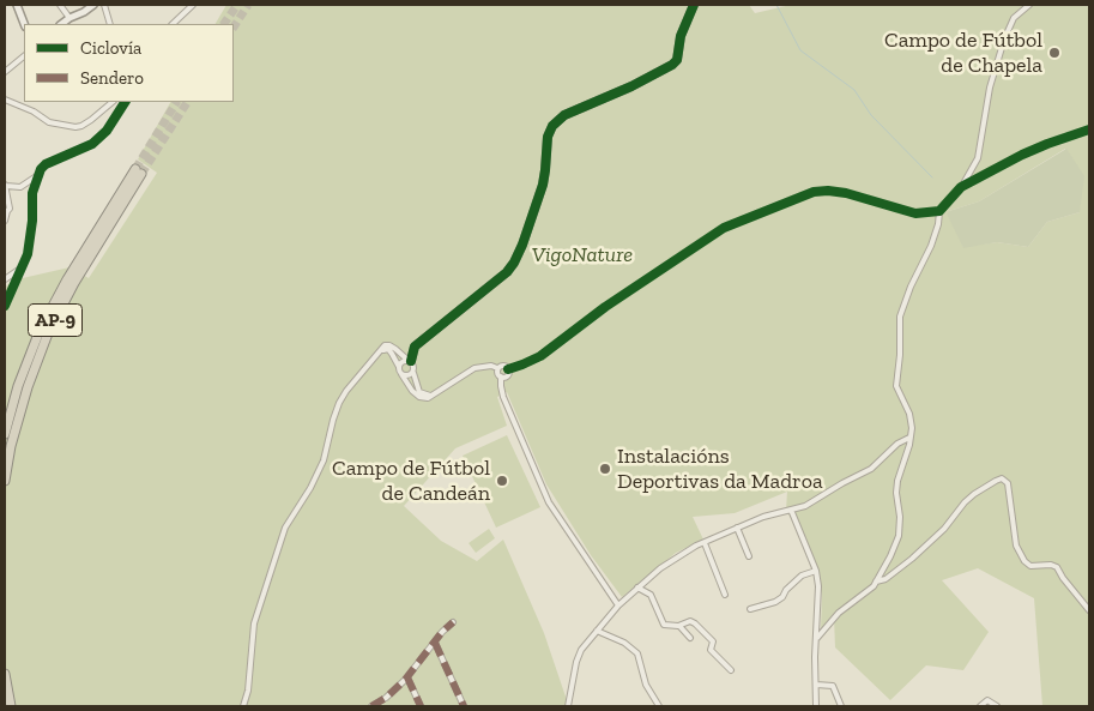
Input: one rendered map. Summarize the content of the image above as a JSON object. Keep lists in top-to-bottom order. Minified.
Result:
{"streets":{"highway":["AP-9"]},"parks":["VigoNature"],"places":["Campo de Fútbol de Chapela","Instalacións Deportivas da Madroa","Campo de Fútbol de Candeán"],"legend":["Ciclovía","Sendero"]}
